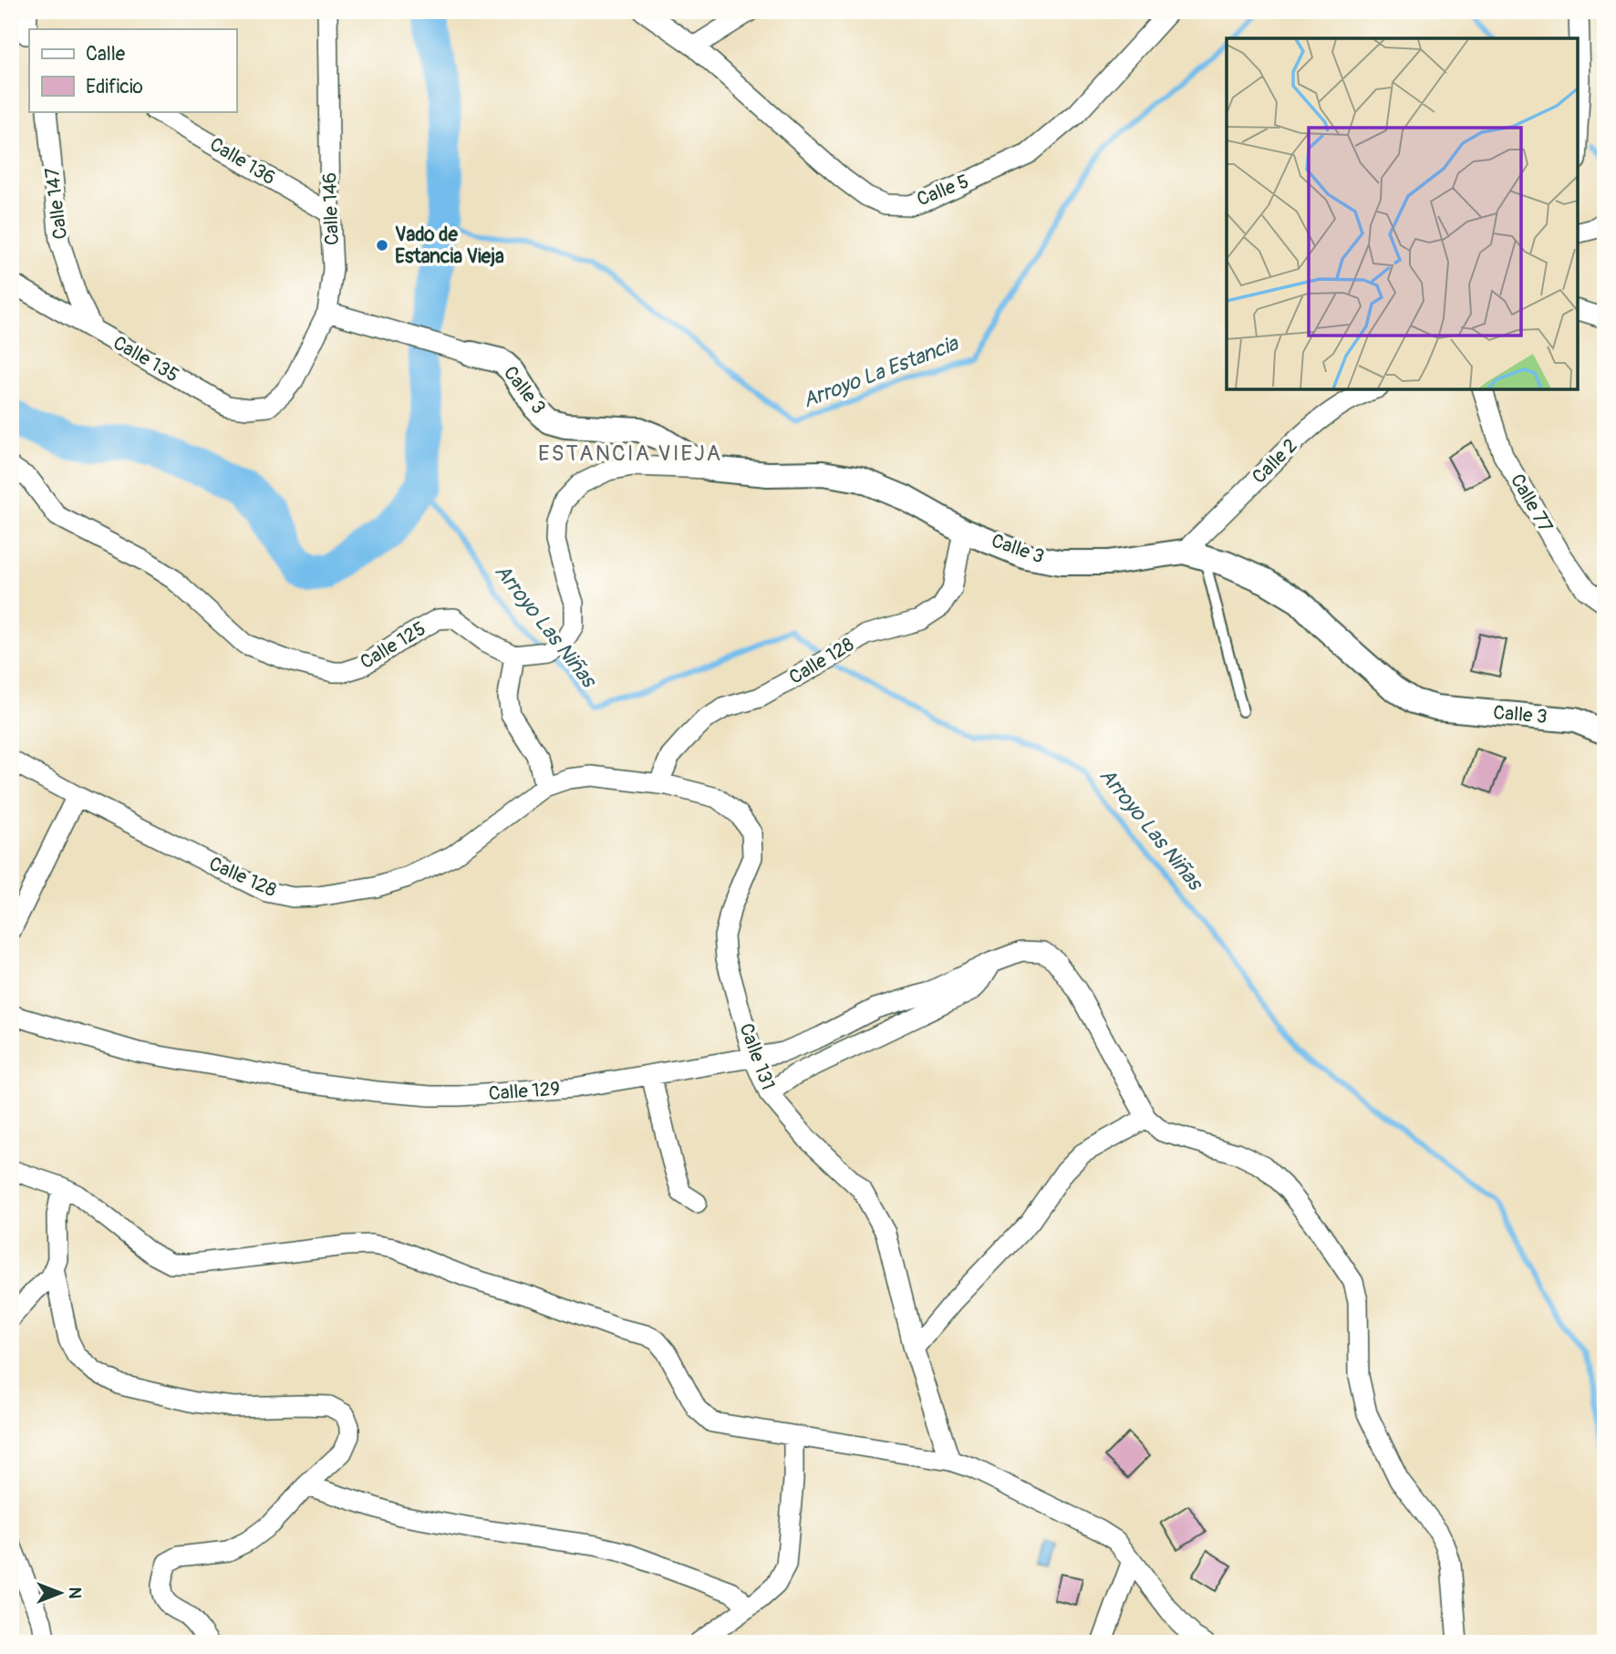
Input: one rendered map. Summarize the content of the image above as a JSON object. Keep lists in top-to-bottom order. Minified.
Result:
{"streets":{"street":["Calle 136","Calle 5","Calle 147","Calle 146","Calle 135","Calle 3","Calle 2","Calle 77","Calle 125","Calle 128","Calle 131","Calle 129"]},"crossings":[["Calle 136","Calle 146"],["Calle 147","Calle 135"],["Calle 146","Calle 135"],["Calle 3","Calle 2"],["Calle 3","Calle 128"],["Calle 128","Calle 131"],["Calle 131","Calle 129"]],"districts":["ESTANCIA VIEJA"],"water":["Arroyo La Estancia","Arroyo Las Niñas"],"places":["Vado de Estancia Vieja"],"legend":["Calle","Edificio"],"north":"right"}
